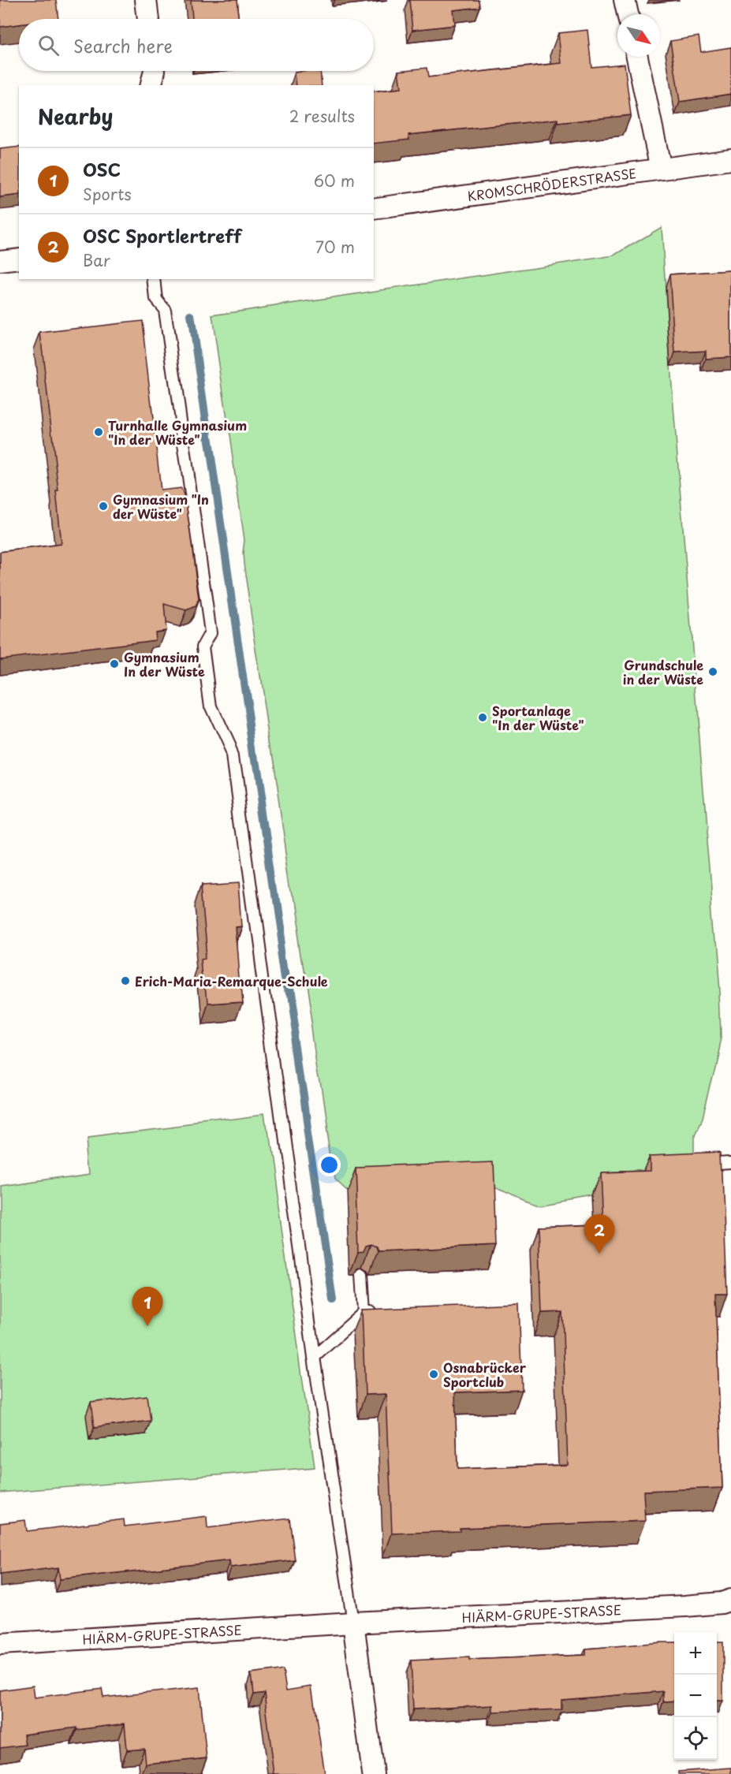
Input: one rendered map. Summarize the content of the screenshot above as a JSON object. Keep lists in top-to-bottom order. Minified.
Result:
{"streets":{"street":["KROMSCHRÖDERSTRASSE","HIÄRM-GRUPE-STRASSE"]},"places":["Turnhalle Gymnasium \"In der Wüste\"","Gymnasium \"In der Wüste\"","Gymnasium In der Wüste","Grundschule in der Wüste","Sportanlage \"In der Wüste\"","Erich-Maria-Remarque-Schule","Osnabrücker Sportclub"],"north":"bottom right","page":{"search":"Search here","heading":["Nearby","2 results"],"list":[{"mark":"1","name":"OSC","note":"Sports","value":"60 m"},{"mark":"2","name":"OSC Sportlertreff","note":"Bar","value":"70 m"}],"pins":["2","1"],"map_buttons":["+","−"]}}
